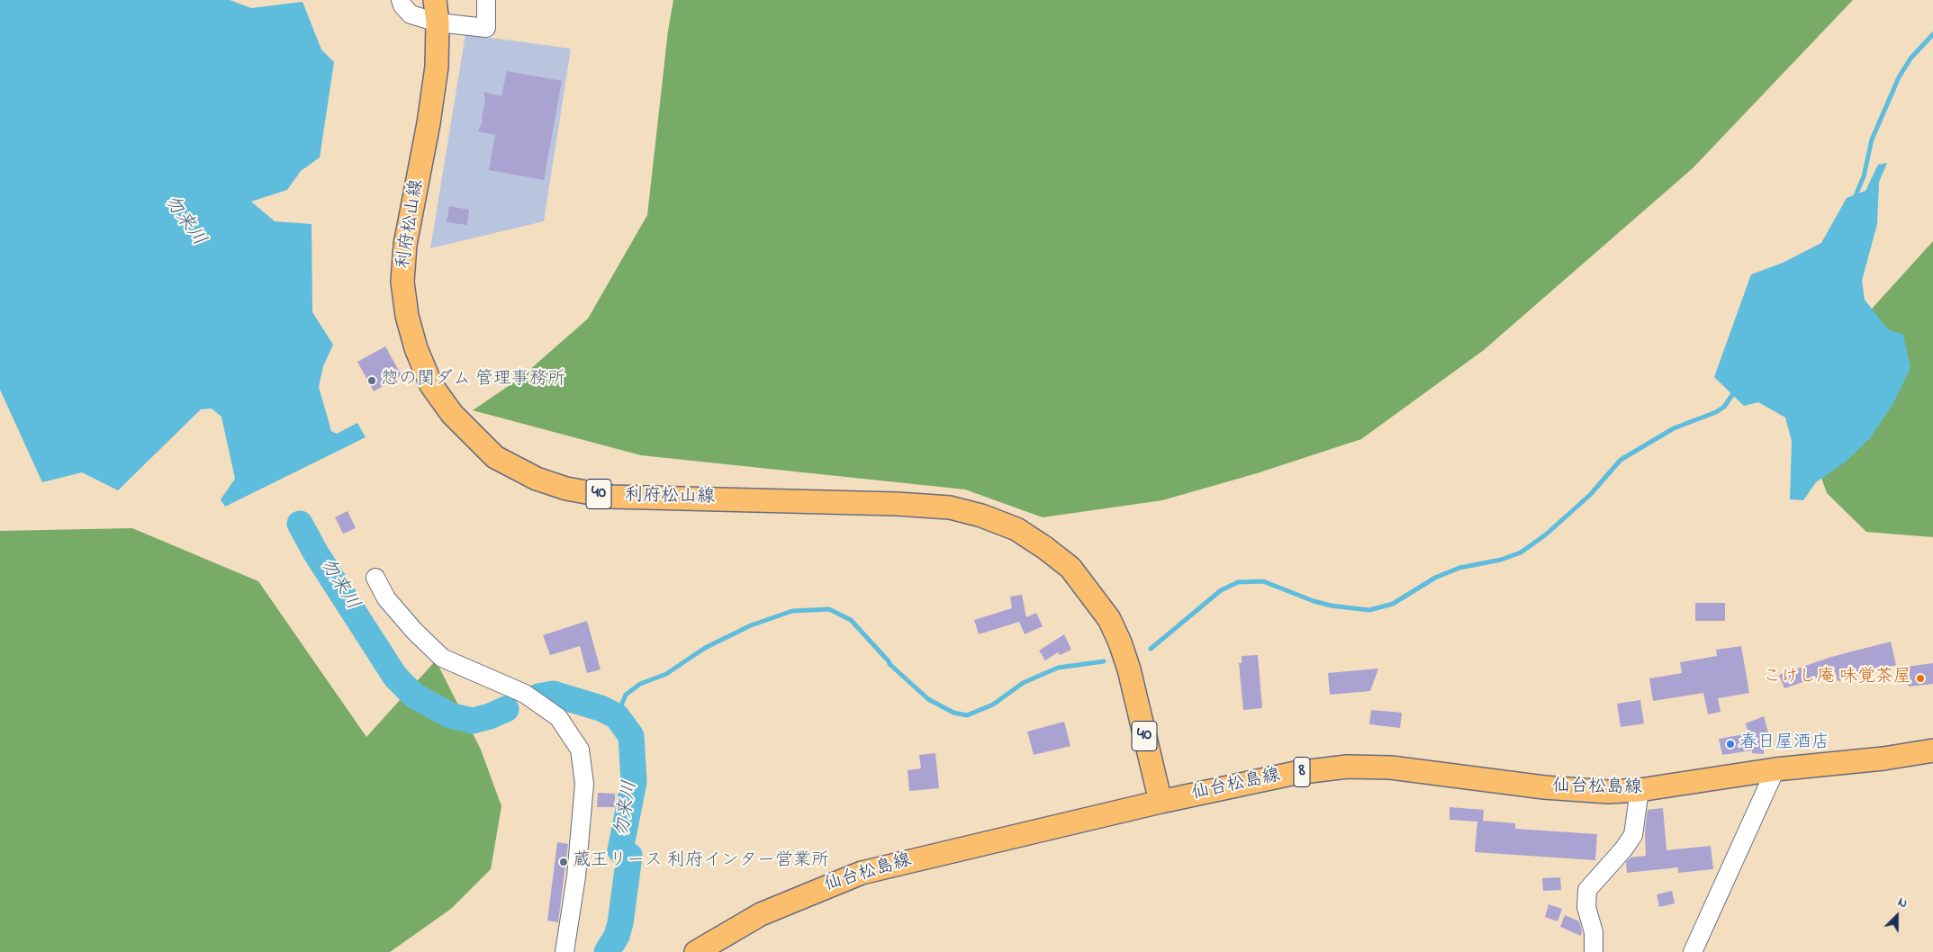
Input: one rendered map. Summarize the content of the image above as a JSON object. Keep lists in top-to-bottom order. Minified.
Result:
{"streets":{"main road":["利府松山線","40","8","仙台松島線"]},"crossings":[["利府松山線","仙台松島線"]],"water":["勿来川"],"places":["惣の関ダム 管理事務所","こけし庵 味覚茶屋","春日屋酒店","蔵王リース 利府インター営業所"],"north":"top right"}
